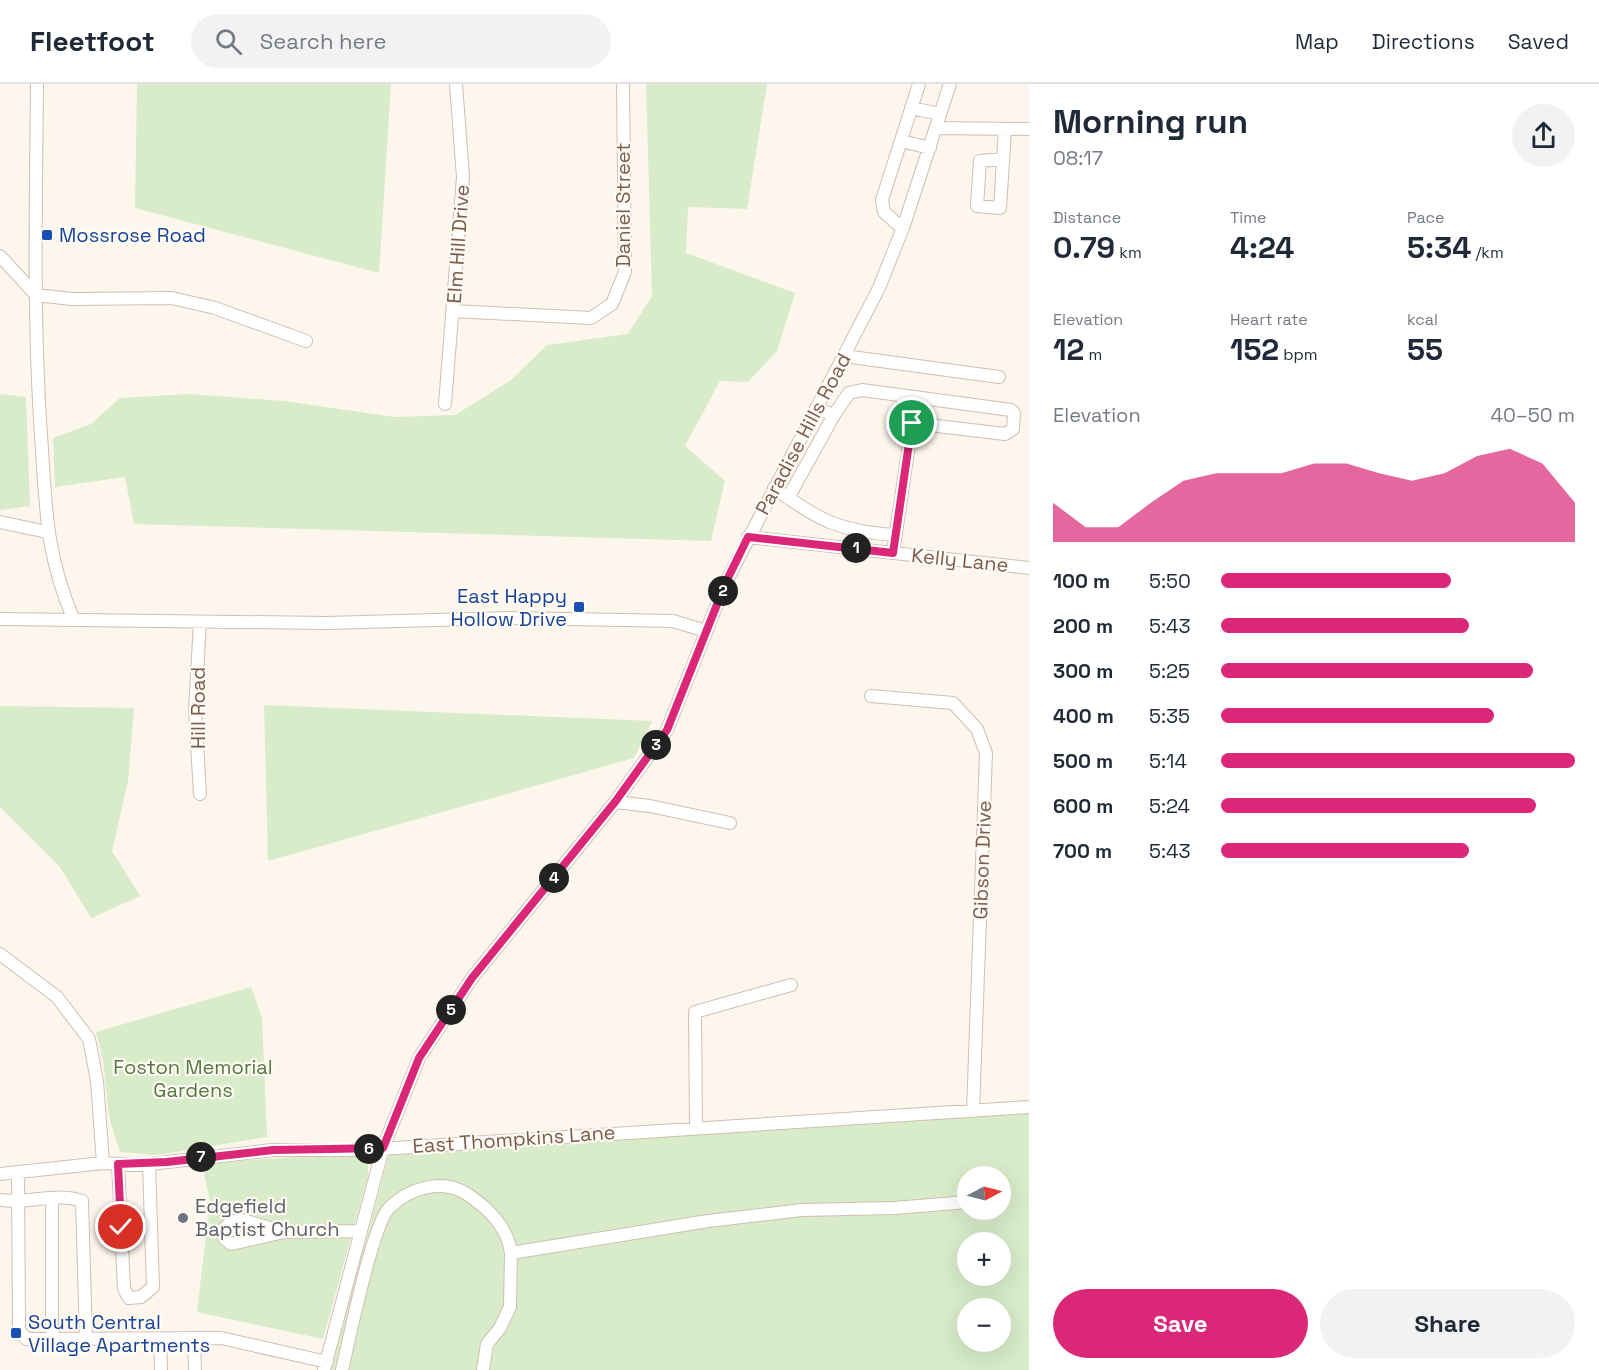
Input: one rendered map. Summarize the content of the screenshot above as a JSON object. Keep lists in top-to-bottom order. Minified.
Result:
{"streets":{"street":["Daniel Street","Elm Hill Drive","Paradise Hills Road","Kelly Lane","Hill Road","Gibson Drive","East Thompkins Lane"]},"crossings":[["Daniel Street","Elm Hill Drive"],["Paradise Hills Road","Kelly Lane"],["Paradise Hills Road","East Thompkins Lane"],["Gibson Drive","East Thompkins Lane"]],"parks":["Foston Memorial Gardens"],"places":{"transit":["Mossrose Road","East Happy Hollow Drive","South Central Village Apartments"],"other":["Edgefield Baptist Church"]},"north":"right","page":{"header":"Fleetfoot","search":"Search here","nav":["Map","Directions","Saved"],"heading":["Morning run","08:17"],"stats":[["Distance","0.79 km"],["Time","4:24"],["Pace","5:34 /km"],["Elevation","12 m"],["Heart rate","152 bpm"],["kcal","55"]],"chart":["Elevation","40–50 m"],"pins":["1","2","3","4","5","6","7"],"list":[{"name":"100 m","note":"5:50"},{"name":"200 m","note":"5:43"},{"name":"300 m","note":"5:25"},{"name":"400 m","note":"5:35"},{"name":"500 m","note":"5:14"},{"name":"600 m","note":"5:24"},{"name":"700 m","note":"5:43"}],"map_buttons":["+","−"],"buttons":["Save","Share"]}}
